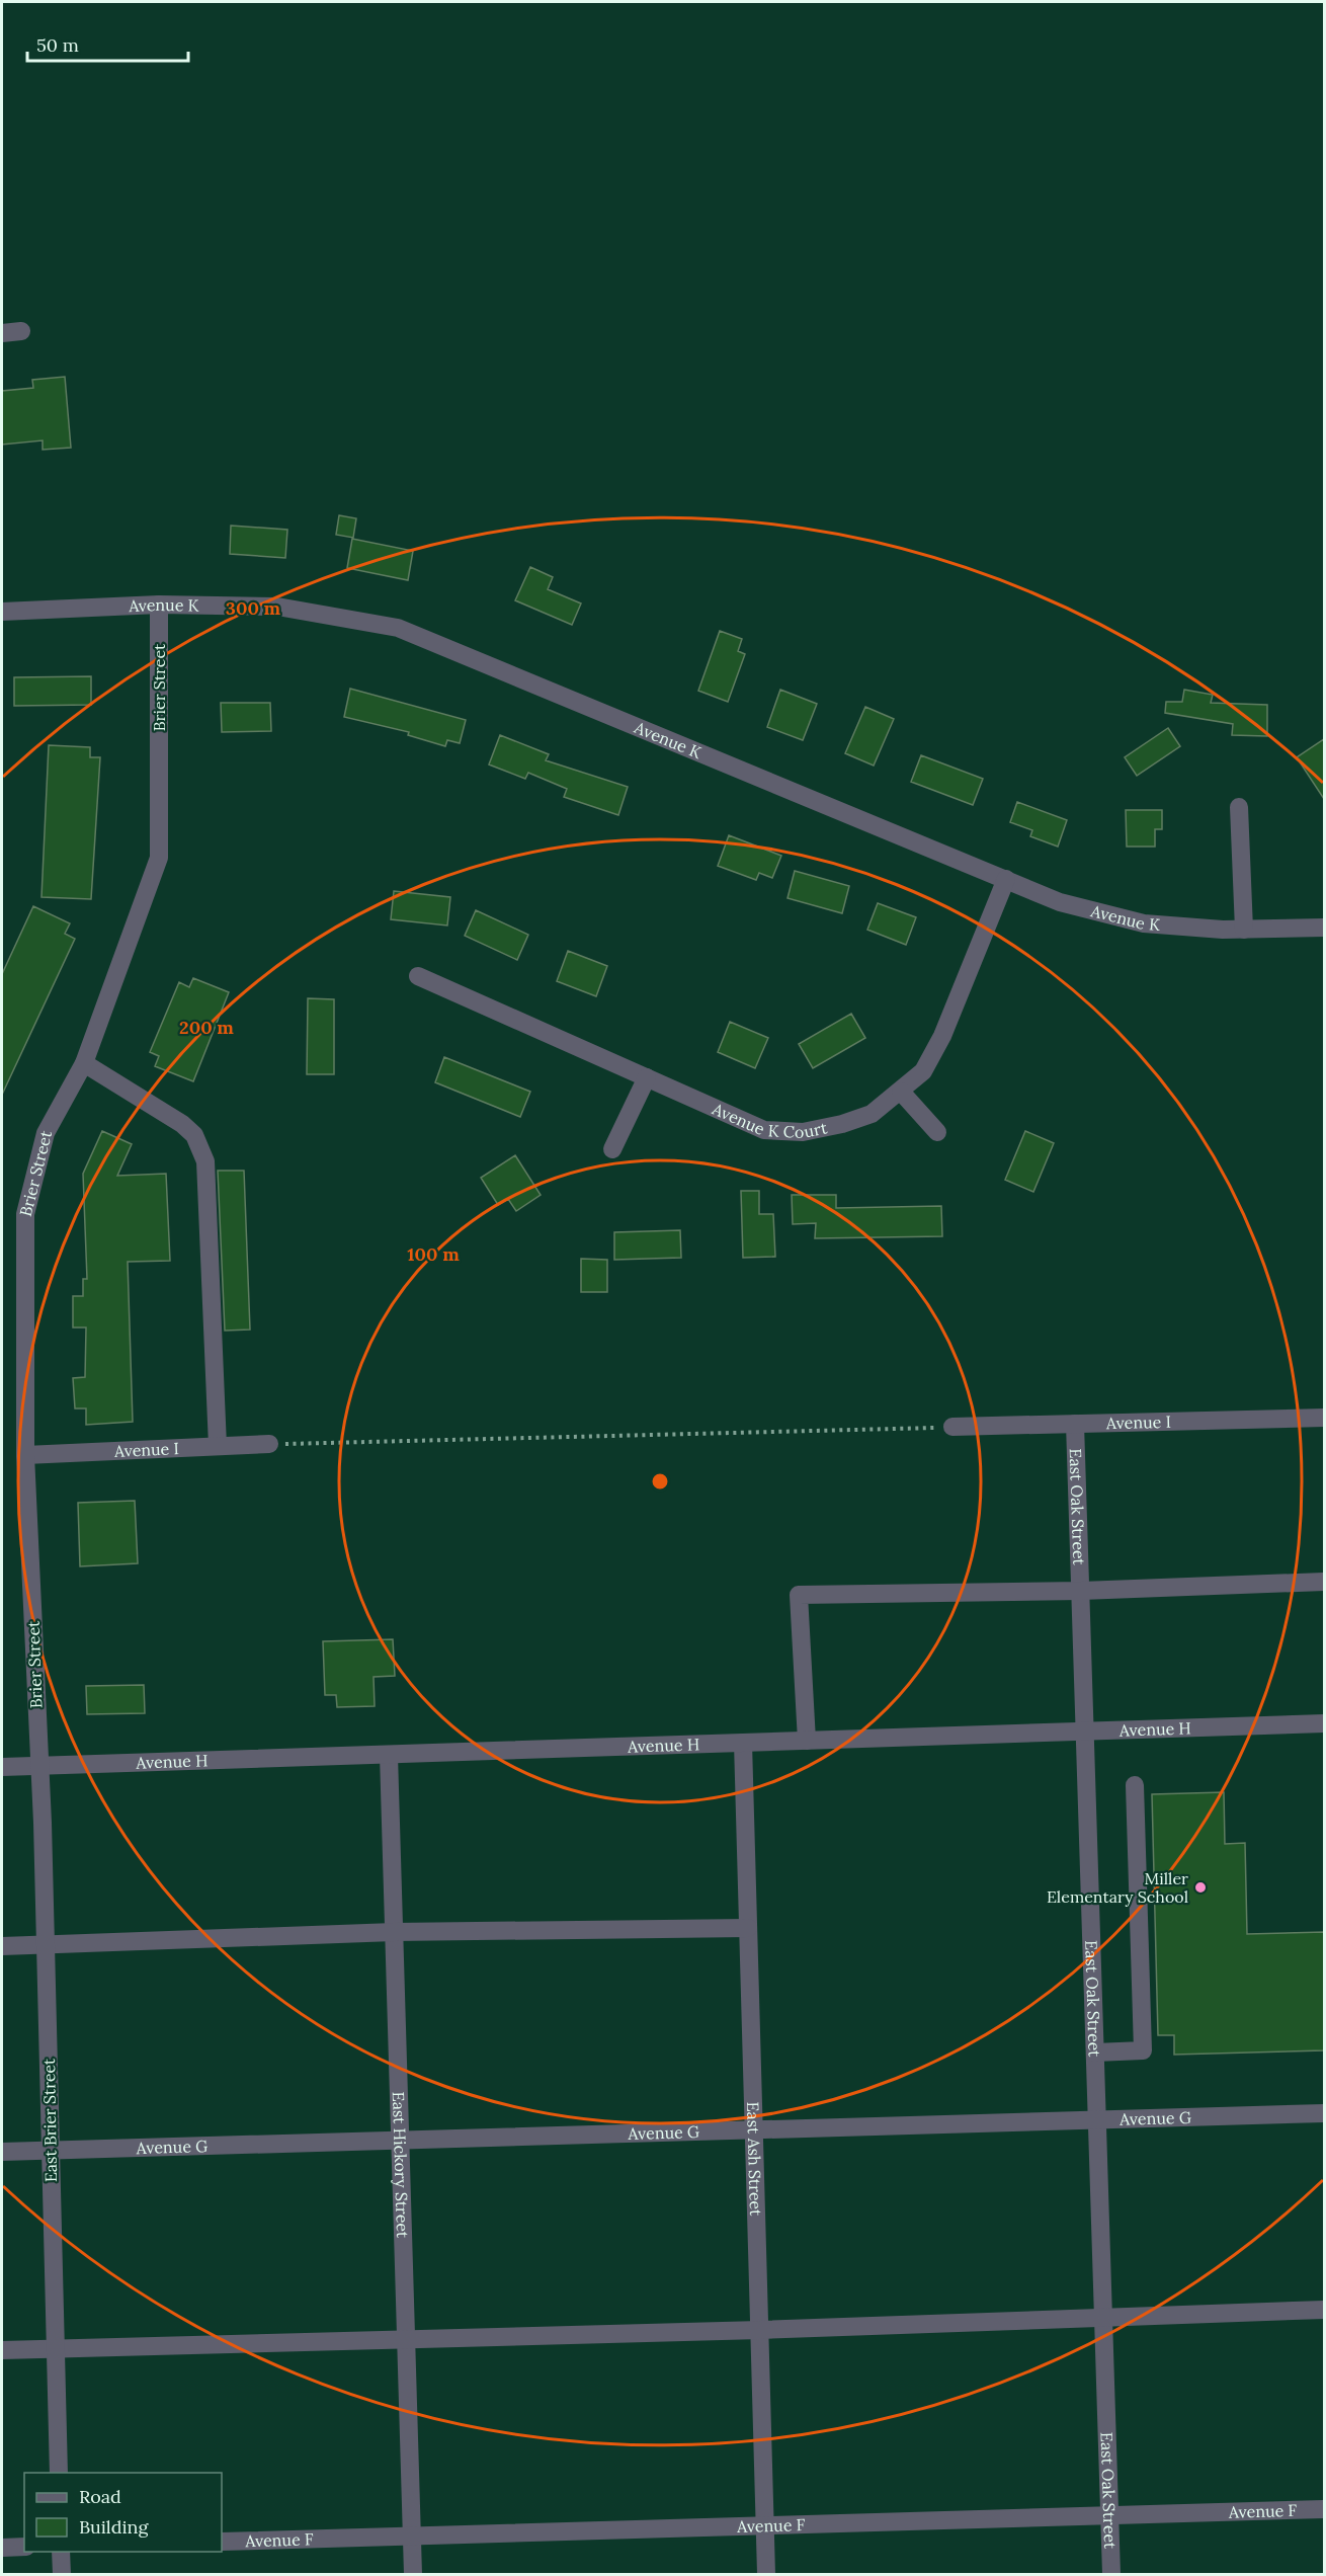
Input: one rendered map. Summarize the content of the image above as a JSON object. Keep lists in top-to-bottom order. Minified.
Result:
{"streets":{"street":["Avenue K","Brier Street","Avenue K Court","Avenue I","East Oak Street","Avenue H","Avenue G","East Brier Street","East Ash Street","East Hickory Street","Avenue F"]},"crossings":[["Avenue K","Brier Street"],["Avenue K","Avenue K Court"],["Brier Street","Avenue I"],["Brier Street","Avenue H"],["Brier Street","East Brier Street"],["Avenue I","East Oak Street"],["East Oak Street","Avenue H"],["East Oak Street","Avenue G"],["East Oak Street","Avenue F"],["Avenue H","East Brier Street"],["Avenue H","East Ash Street"],["Avenue H","East Hickory Street"],["Avenue G","East Brier Street"],["Avenue G","East Ash Street"],["Avenue G","East Hickory Street"],["East Ash Street","Avenue F"],["East Hickory Street","Avenue F"]],"places":["Miller Elementary School"],"legend":["Road","Building"],"scale_bar":"50 m","rings":["300 m","200 m","100 m"]}
